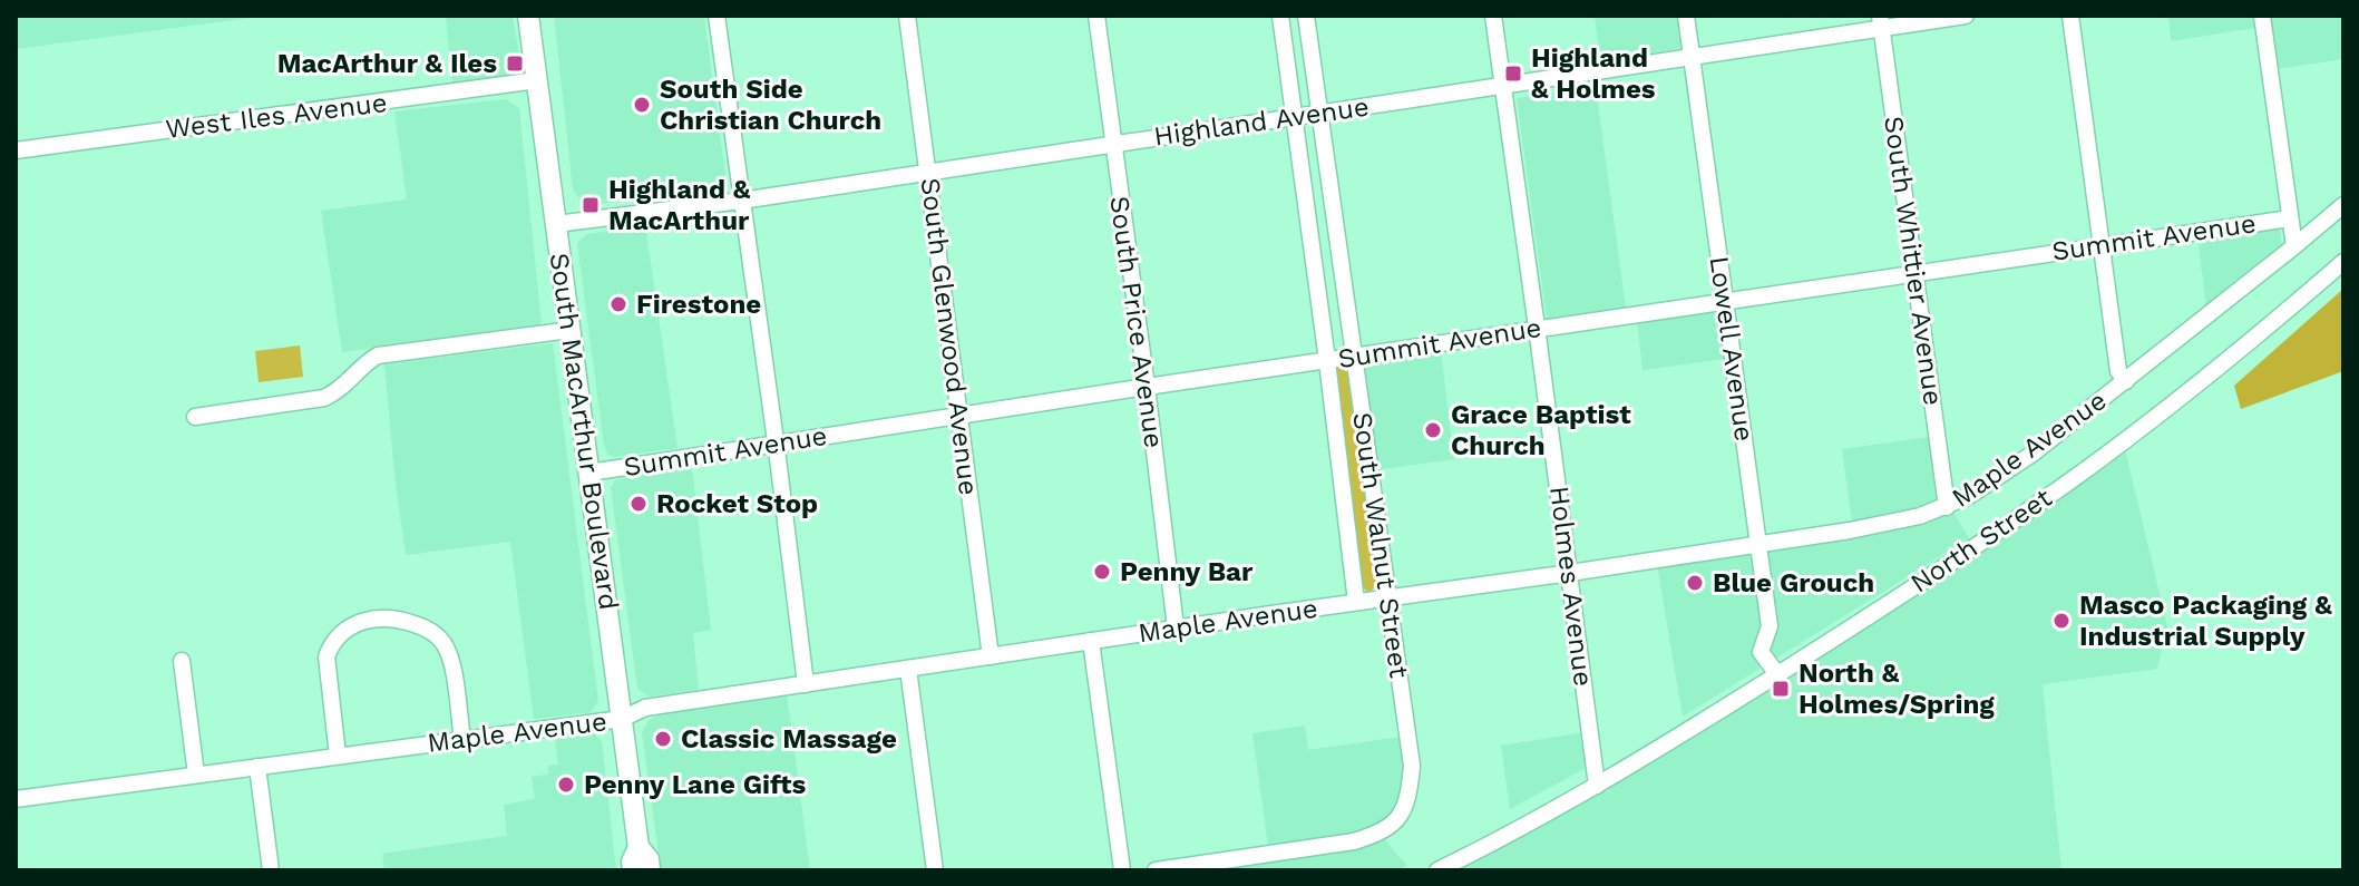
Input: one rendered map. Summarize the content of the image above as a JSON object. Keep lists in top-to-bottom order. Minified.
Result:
{"streets":{"main road":["South MacArthur Boulevard"],"street":["West Iles Avenue","Highland Avenue","Summit Avenue","South Whittier Avenue","South Price Avenue","South Glenwood Avenue","Lowell Avenue","Maple Avenue","North Street","South Walnut Street","Holmes Avenue"]},"crossings":[["West Iles Avenue","South MacArthur Boulevard"],["Highland Avenue","South Whittier Avenue"],["Highland Avenue","South Price Avenue"],["Highland Avenue","South Glenwood Avenue"],["Highland Avenue","Lowell Avenue"],["Highland Avenue","South MacArthur Boulevard"],["Highland Avenue","South Walnut Street"],["Highland Avenue","Holmes Avenue"],["Summit Avenue","South Whittier Avenue"],["Summit Avenue","South Price Avenue"],["Summit Avenue","South Glenwood Avenue"],["Summit Avenue","Lowell Avenue"],["Summit Avenue","South MacArthur Boulevard"],["Summit Avenue","South Walnut Street"],["Summit Avenue","Holmes Avenue"],["South Whittier Avenue","Maple Avenue"],["South Price Avenue","Maple Avenue"],["South Glenwood Avenue","Maple Avenue"],["Lowell Avenue","Maple Avenue"],["Lowell Avenue","North Street"],["South MacArthur Boulevard","Maple Avenue"],["Maple Avenue","South Walnut Street"],["Maple Avenue","Holmes Avenue"],["North Street","Holmes Avenue"]],"places":{"transit":["MacArthur & Iles","Highland & Holmes","Highland & MacArthur","North & Holmes/Spring"],"other":["South Side Christian Church","Firestone","Grace Baptist Church","Rocket Stop","Penny Bar","Blue Grouch","Masco Packaging & Industrial Supply","Classic Massage","Penny Lane Gifts"]}}
